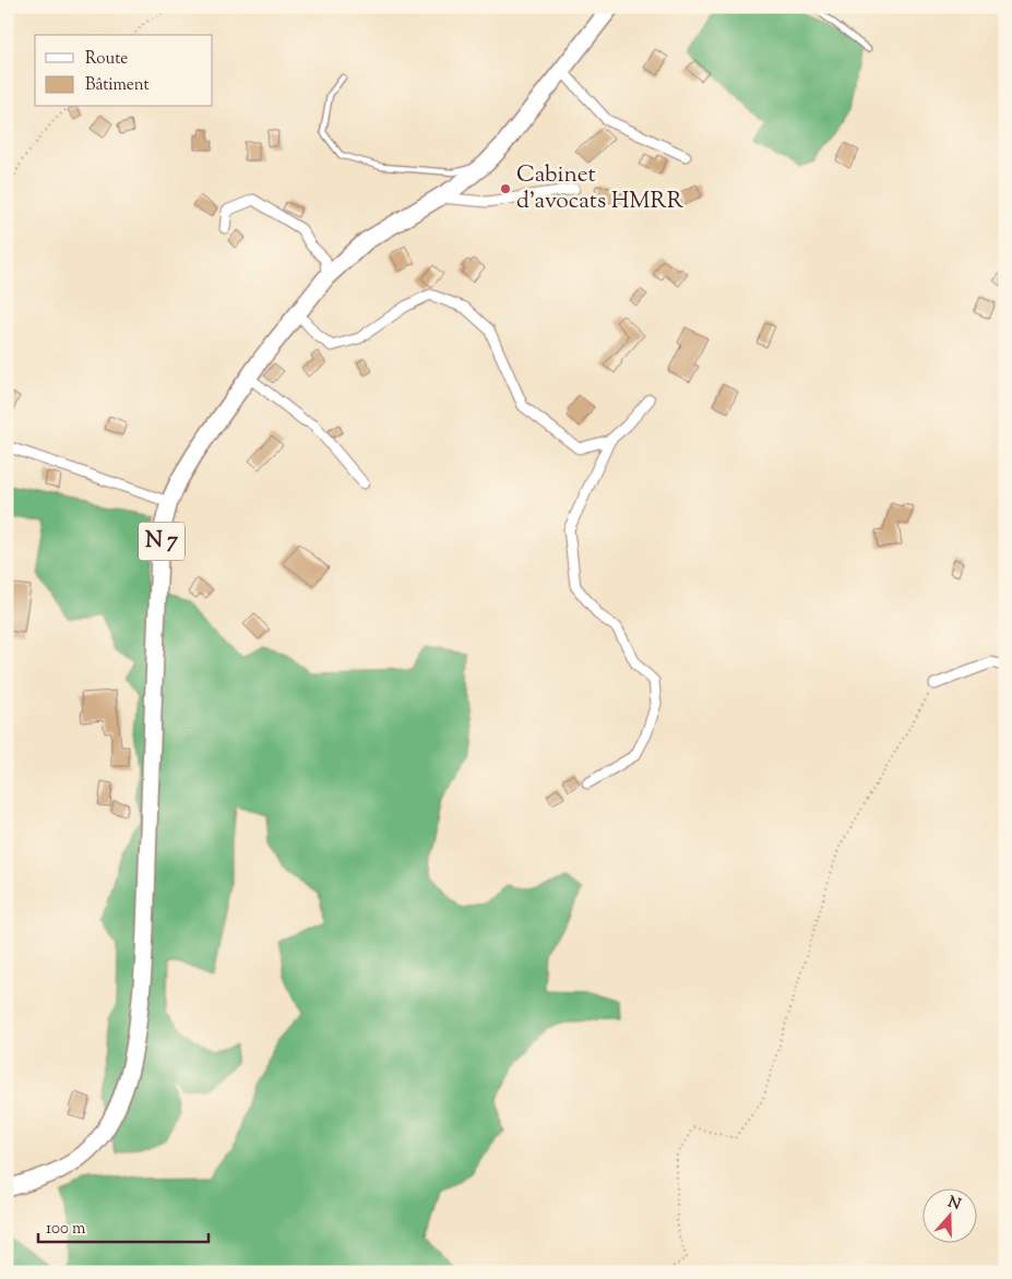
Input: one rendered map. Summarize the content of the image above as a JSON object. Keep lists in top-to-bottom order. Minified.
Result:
{"streets":{"main road":["N 7"]},"places":["Cabinet d'avocats HMRR"],"legend":["Route","Bâtiment"],"scale_bar":"100 m","north":"top"}
